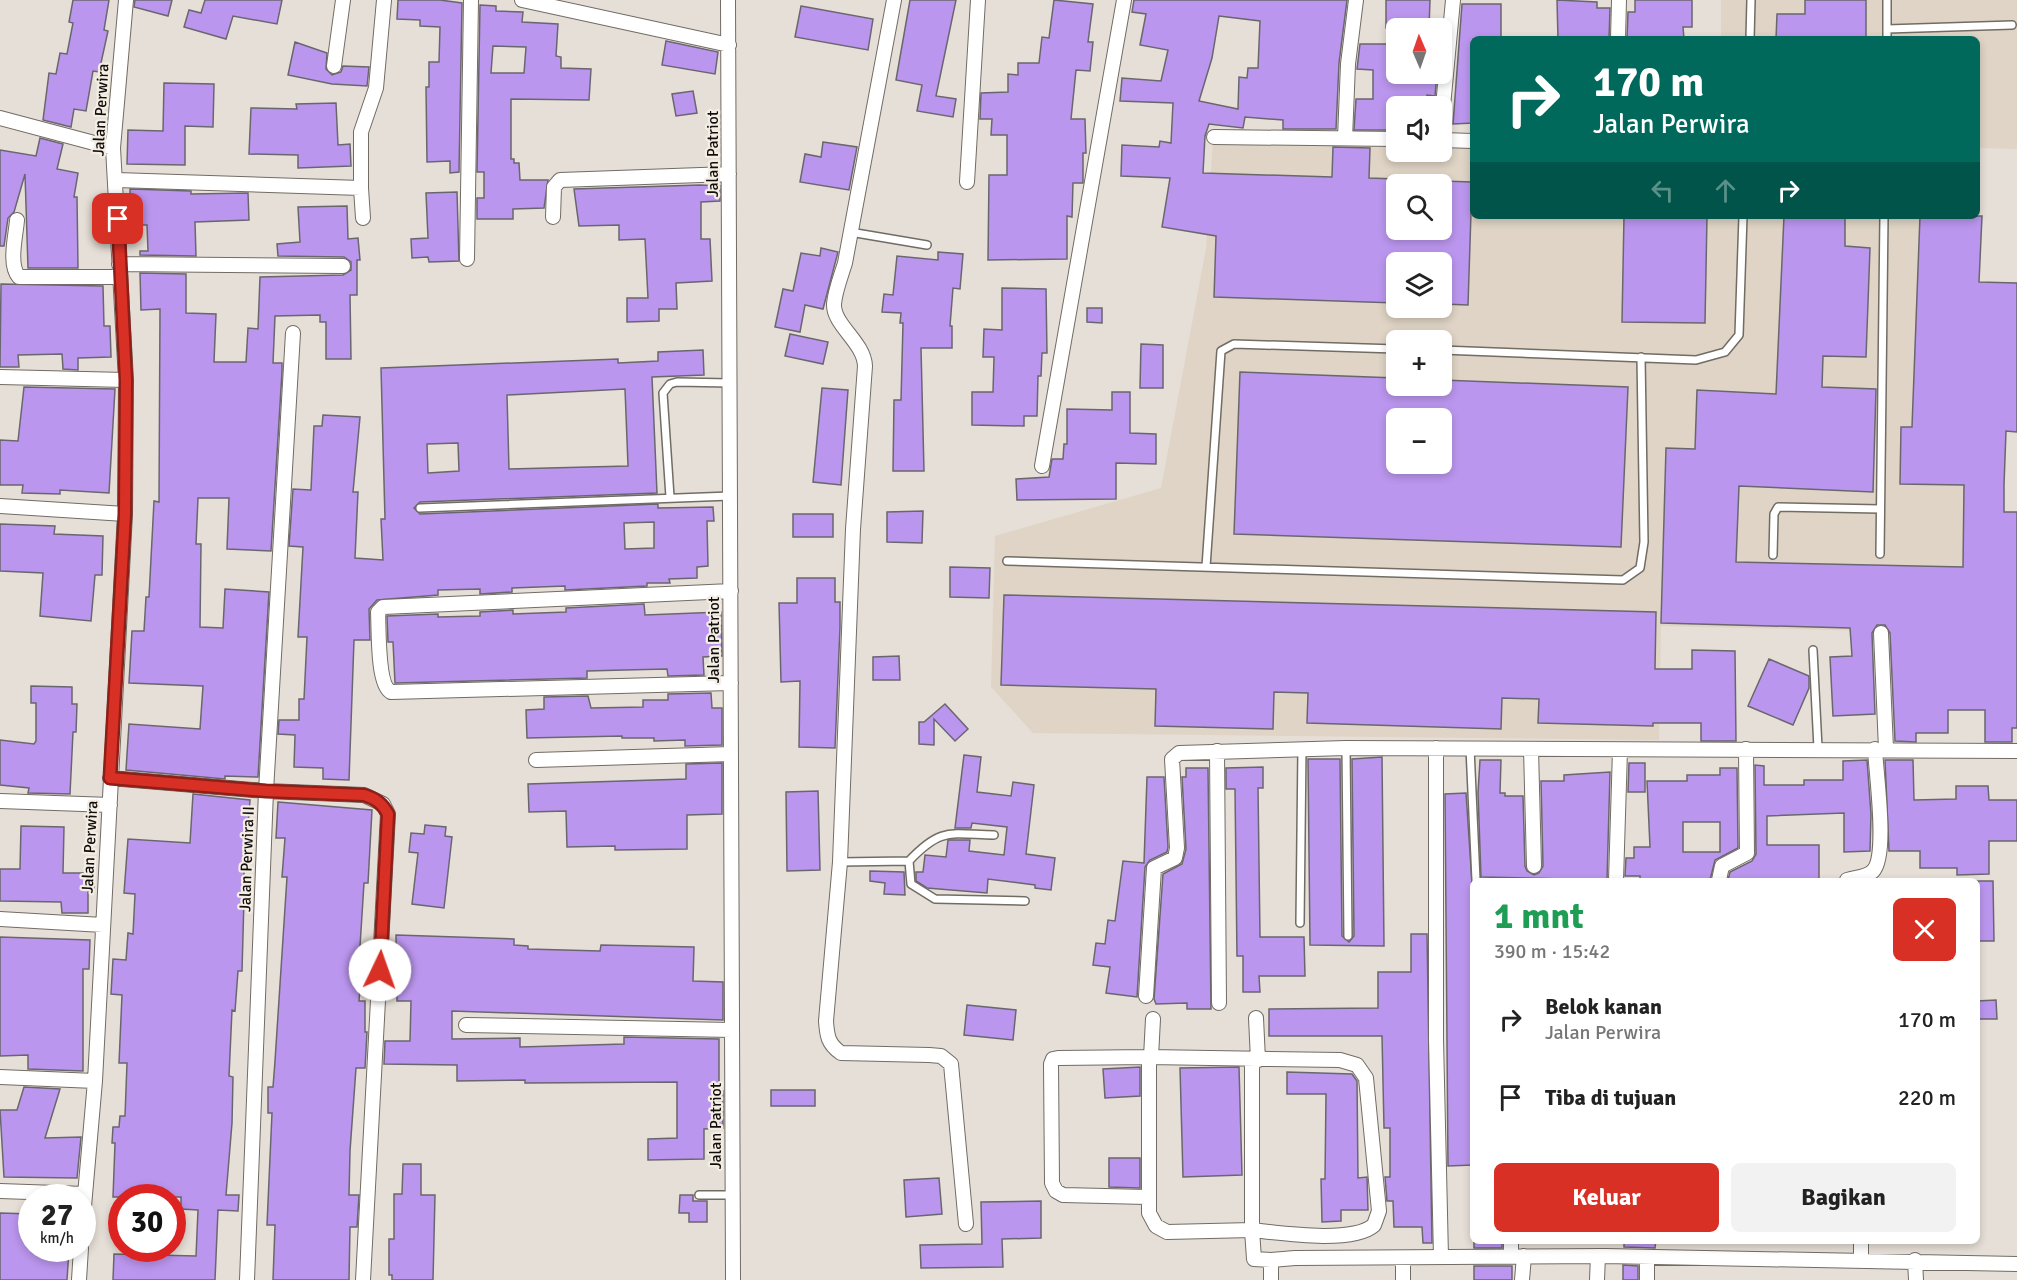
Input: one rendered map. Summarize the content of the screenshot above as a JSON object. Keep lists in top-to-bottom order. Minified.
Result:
{"streets":{"street":["Jalan Perwira","Jalan Patriot","Jalan Perwira II"]},"north":"top","page":{"map_buttons":["+","−"],"turn":["170 m","Jalan Perwira"],"heading":["1 mnt","390 m · 15:42"],"list":[{"name":"Belok kanan","note":"Jalan Perwira","value":"170 m"},{"name":"Tiba di tujuan","value":"220 m"}],"buttons":["Keluar","Bagikan"],"speed":"27 km/h","limit":"30"}}
